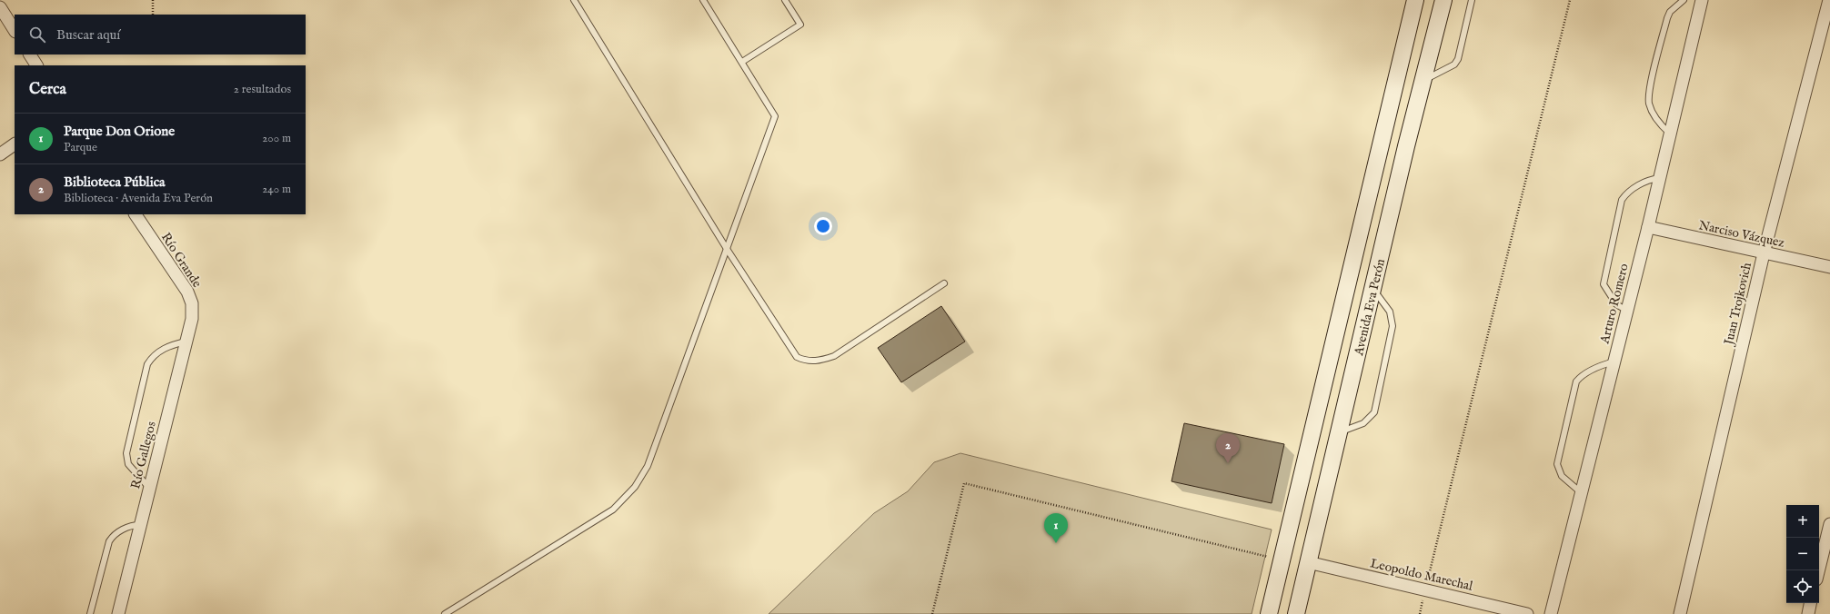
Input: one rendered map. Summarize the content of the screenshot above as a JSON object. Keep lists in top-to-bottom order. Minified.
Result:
{"streets":{"main road":["Avenida Eva Perón"],"street":["Narciso Vázquez","Río Grande","Arturo Romero","Juan Trojkovich","Río Gallegos","Leopoldo Marechal"]},"crossings":[["Narciso Vázquez","Arturo Romero"],["Narciso Vázquez","Juan Trojkovich"],["Río Grande","Río Gallegos"],["Avenida Eva Perón","Leopoldo Marechal"]],"page":{"search":"Buscar aquí","heading":["Cerca","2 resultados"],"list":[{"mark":"1","name":"Parque Don Orione","note":"Parque","value":"200 m"},{"mark":"2","name":"Biblioteca Pública","note":"Biblioteca · Avenida Eva Perón","value":"240 m"}],"pins":["2","1"],"map_buttons":["+","−"]}}
